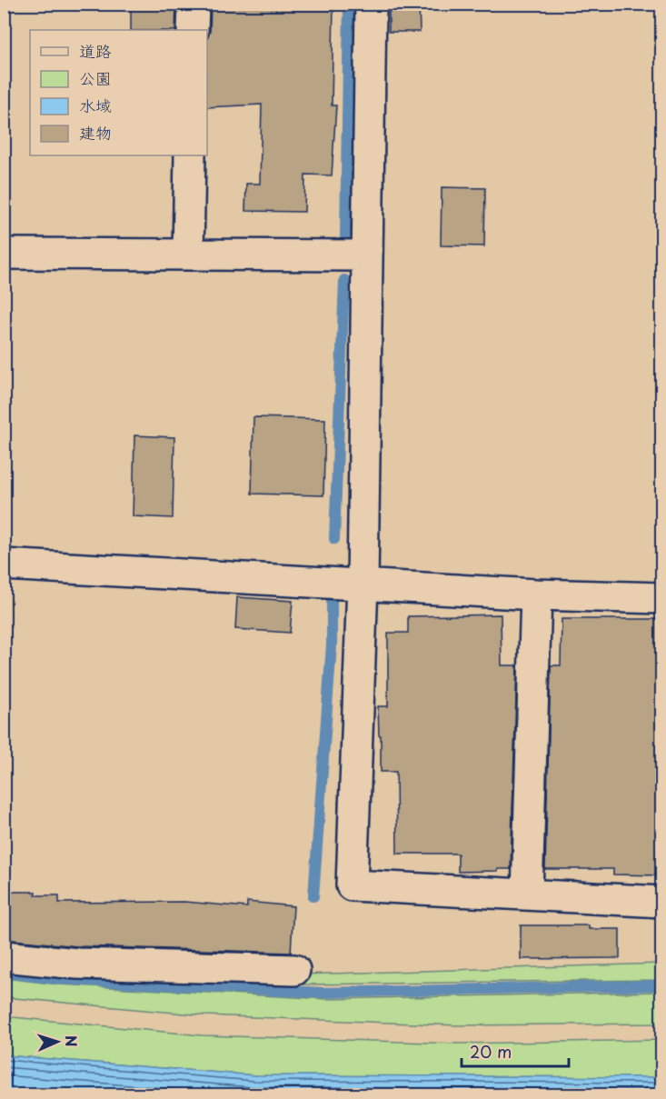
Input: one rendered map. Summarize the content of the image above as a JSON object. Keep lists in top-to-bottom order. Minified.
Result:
{"legend":["道路","公園","水域","建物"],"scale_bar":"20 m","north":"right"}
